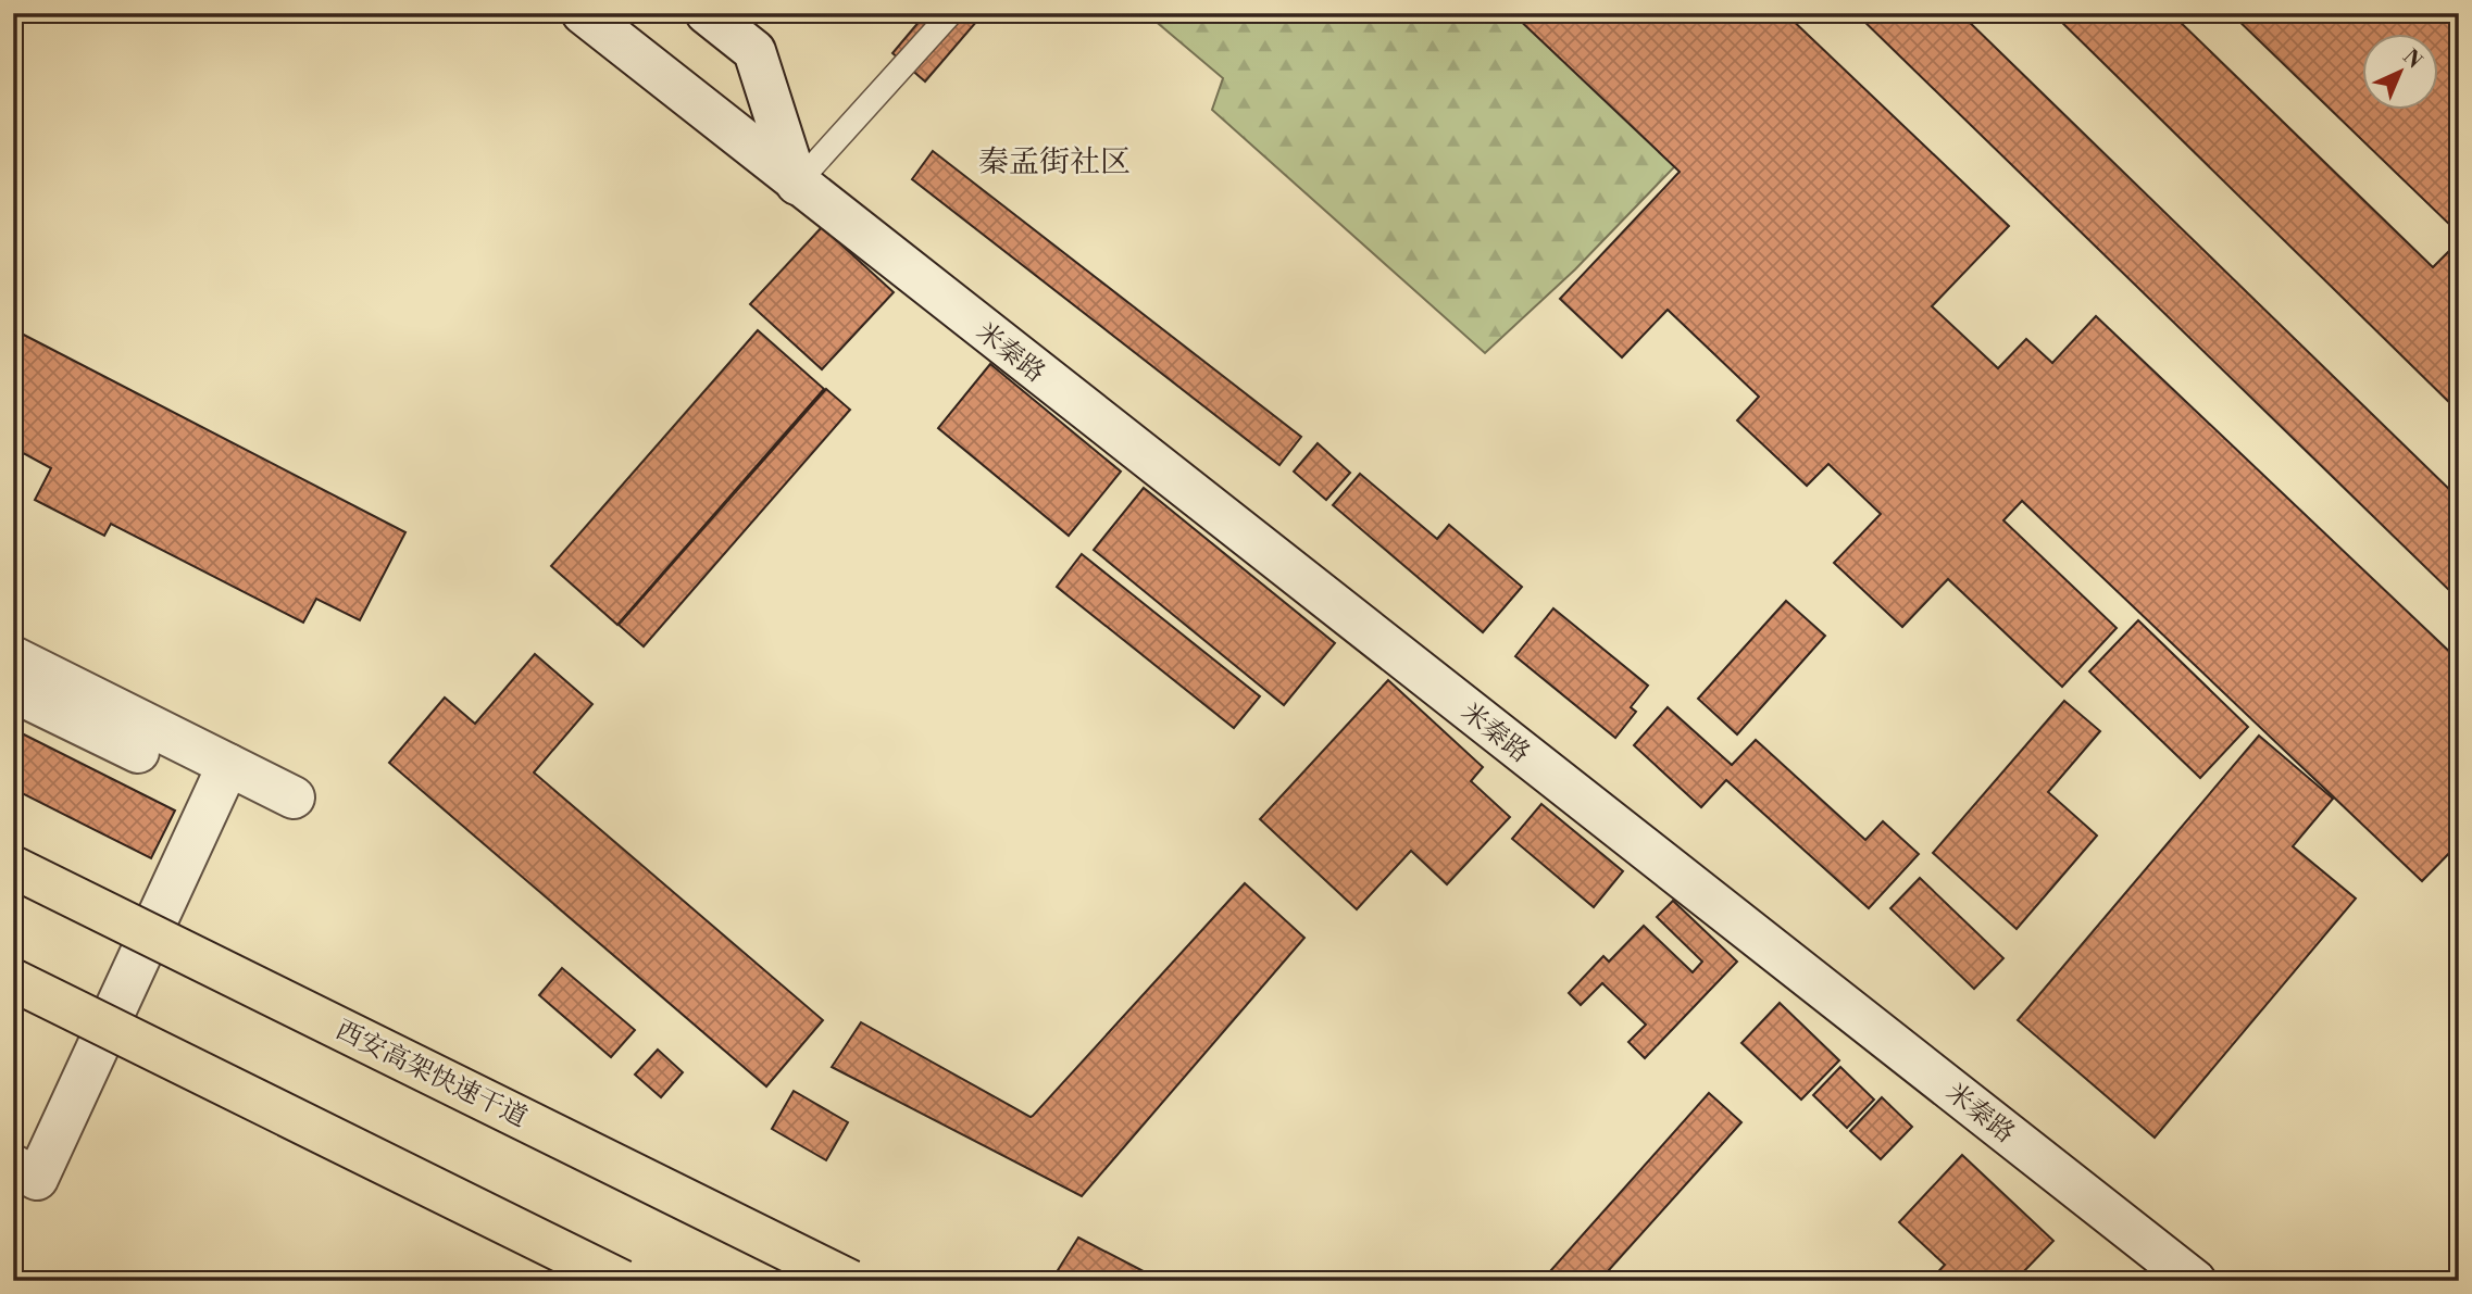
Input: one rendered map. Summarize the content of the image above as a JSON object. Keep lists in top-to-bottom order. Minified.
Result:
{"streets":{"highway":["西安高架快速干道"],"street":["米秦路"]},"districts":["秦孟街社区"],"north":"top right"}
